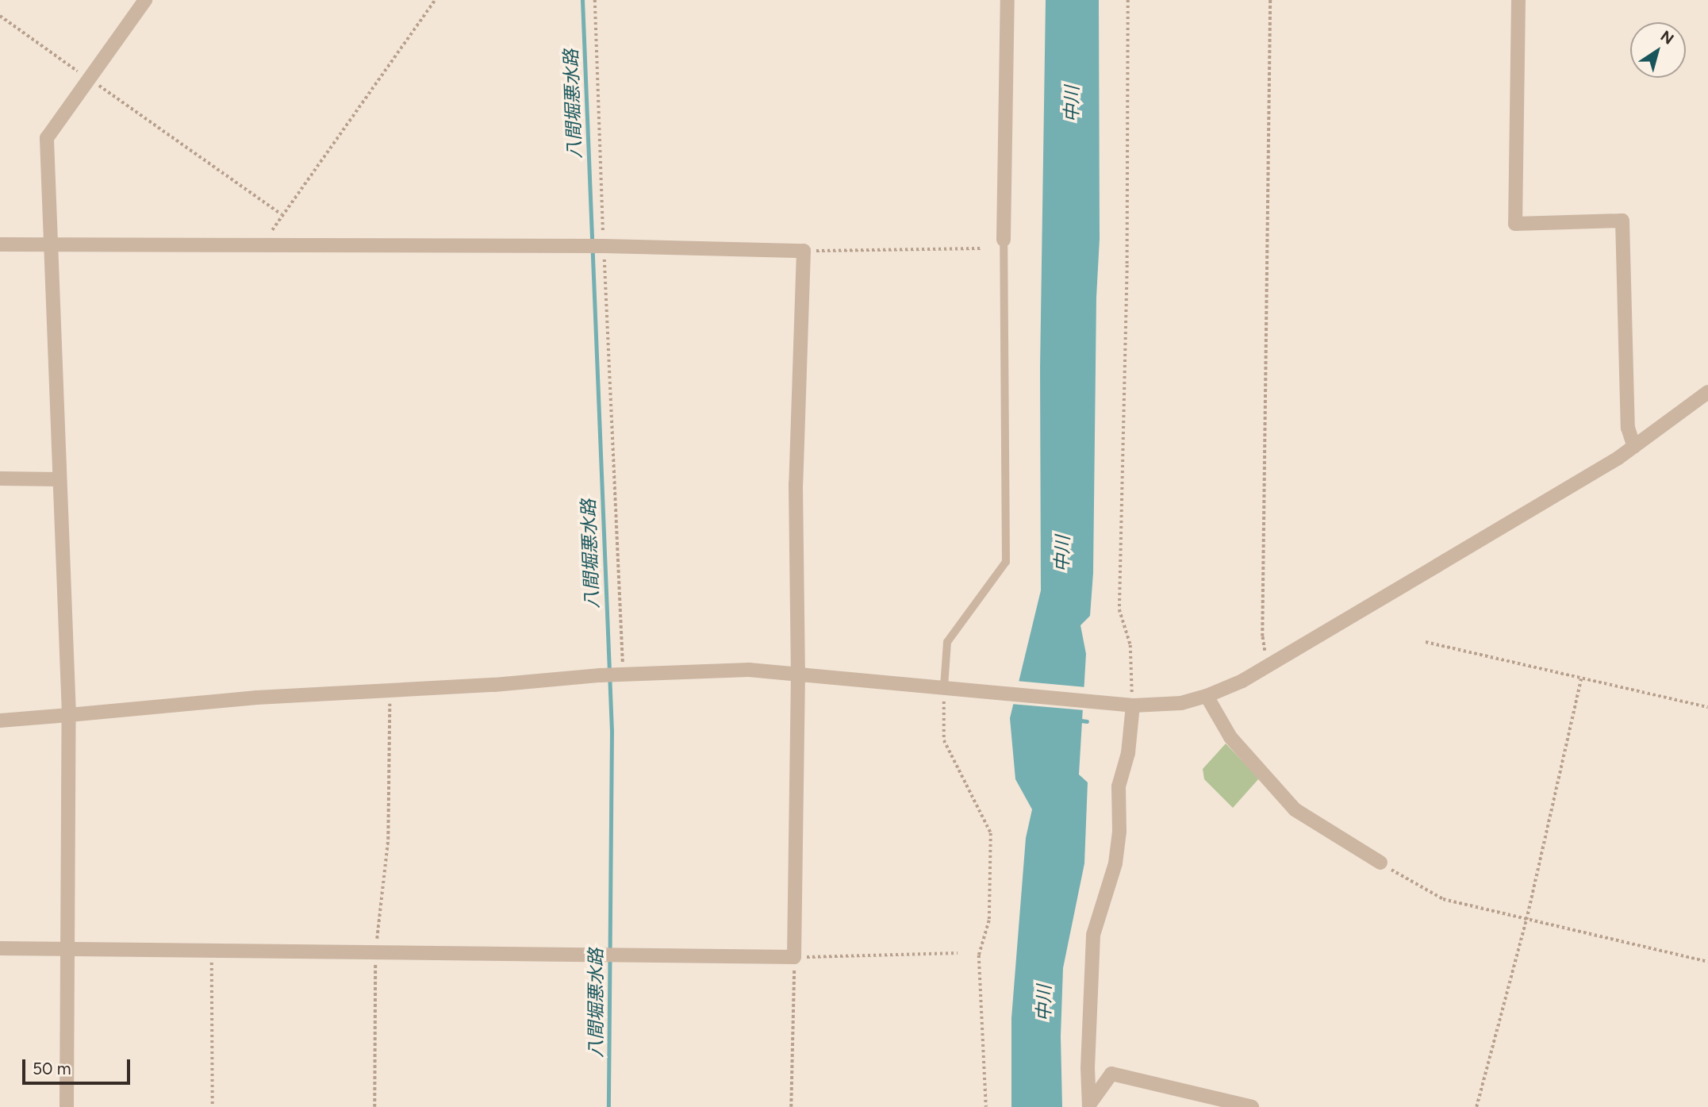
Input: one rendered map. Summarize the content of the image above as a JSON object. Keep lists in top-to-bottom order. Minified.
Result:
{"water":["八間堀悪水路","中川"],"scale_bar":"50 m","north":"top right"}
